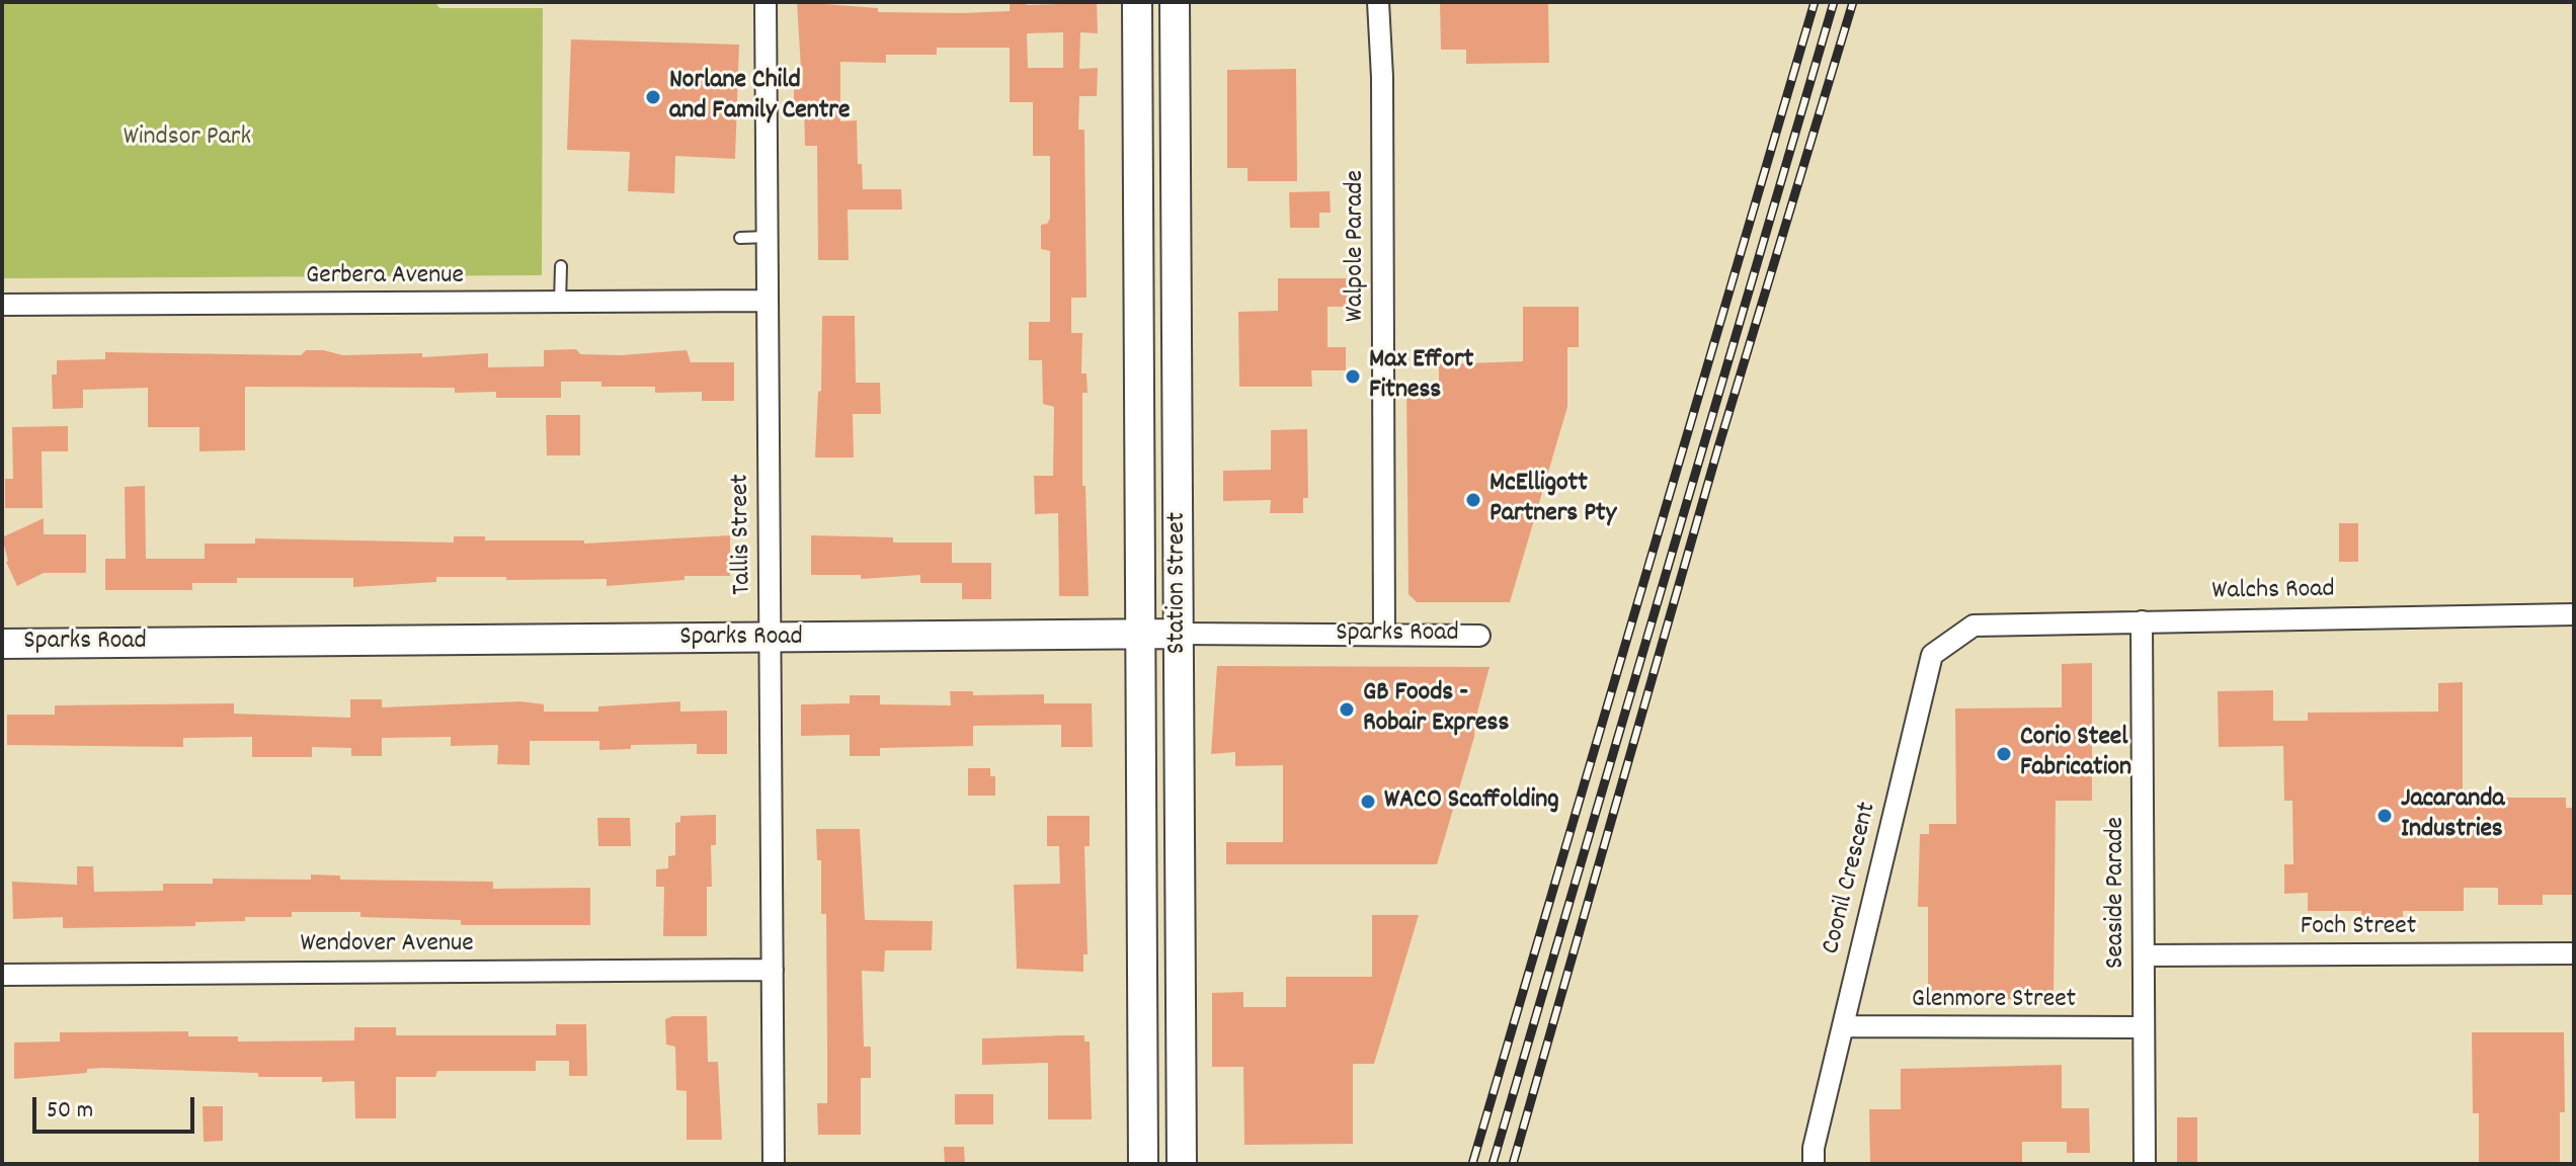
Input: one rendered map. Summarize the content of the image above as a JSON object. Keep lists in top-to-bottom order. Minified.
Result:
{"streets":{"main road":["Station Street","Sparks Road"],"street":["Walpole Parade","Gerbera Avenue","Tallis Street","Walchs Road","Coonil Crescent","Seaside Parade","Foch Street","Wendover Avenue","Glenmore Street"]},"crossings":[["Walpole Parade","Sparks Road"],["Gerbera Avenue","Tallis Street"],["Tallis Street","Sparks Road"],["Tallis Street","Wendover Avenue"],["Station Street","Sparks Road"],["Walchs Road","Coonil Crescent"],["Walchs Road","Seaside Parade"],["Coonil Crescent","Glenmore Street"],["Seaside Parade","Foch Street"],["Seaside Parade","Glenmore Street"]],"parks":["Windsor Park"],"places":["Norlane Child and Family Centre","Max Effort Fitness","McElligott Partners Pty","GB Foods - Robair Express","Corio Steel Fabrication","WACO Scaffolding","Jacaranda Industries"],"scale_bar":"50 m"}
